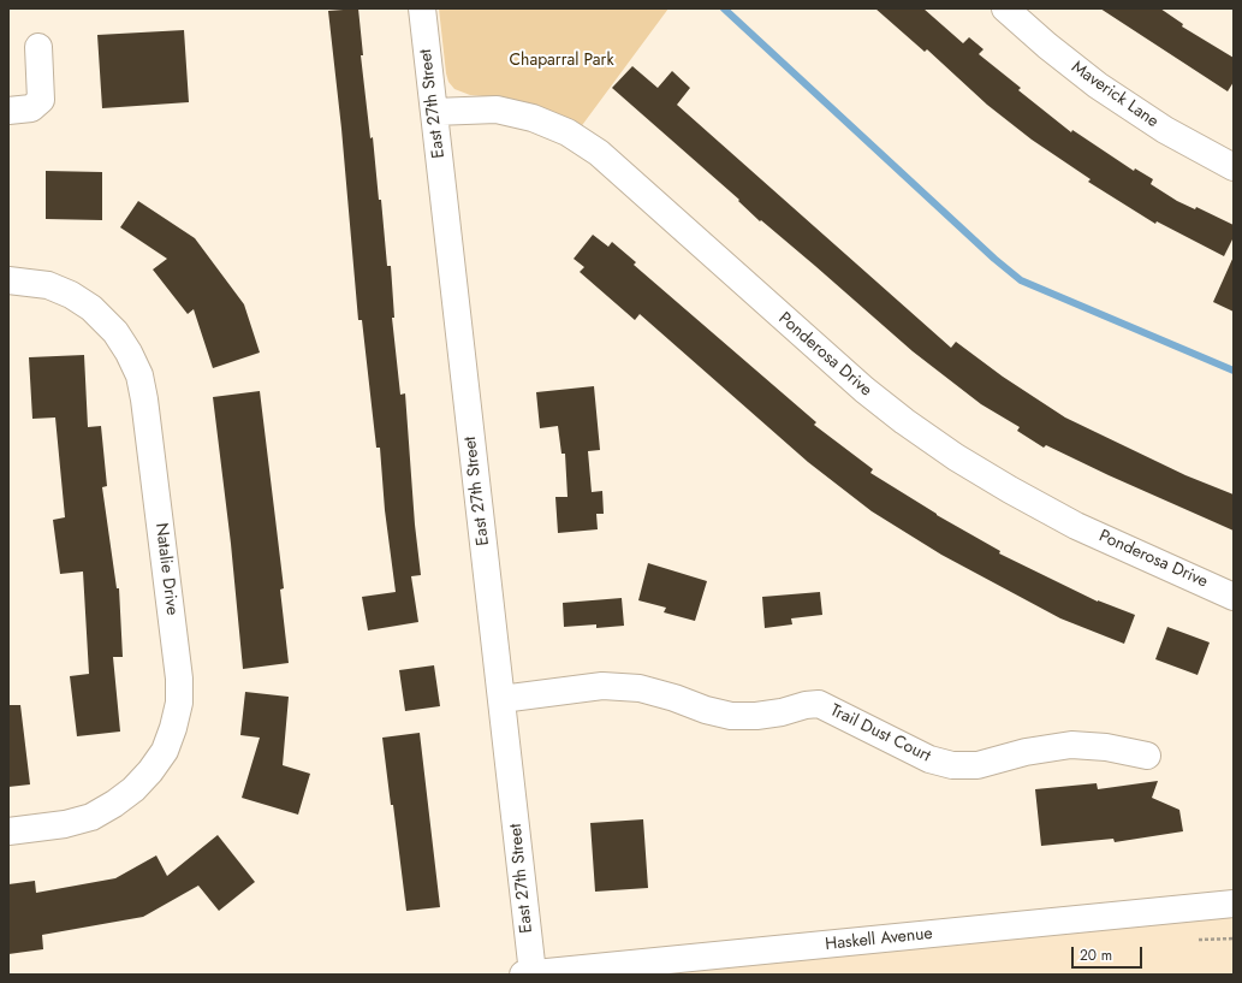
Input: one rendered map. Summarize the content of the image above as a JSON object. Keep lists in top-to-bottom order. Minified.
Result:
{"streets":{"street":["Maverick Lane","East 27th Street","Ponderosa Drive","Natalie Drive","Trail Dust Court","Haskell Avenue"]},"crossings":[["East 27th Street","Ponderosa Drive"],["East 27th Street","Trail Dust Court"],["East 27th Street","Haskell Avenue"]],"parks":["Chaparral Park"],"scale_bar":"20 m"}
